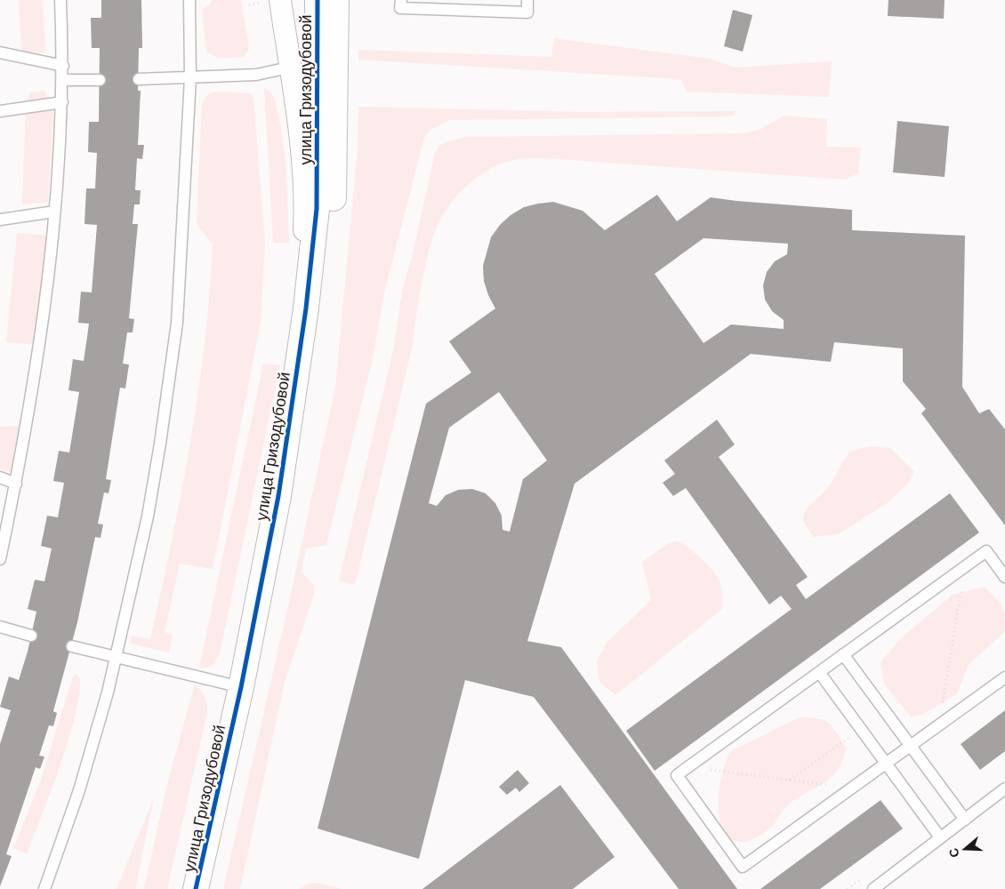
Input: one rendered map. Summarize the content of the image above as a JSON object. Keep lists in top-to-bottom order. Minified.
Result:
{"streets":{"street":["улица Гризодубовой"]},"north":"left"}
